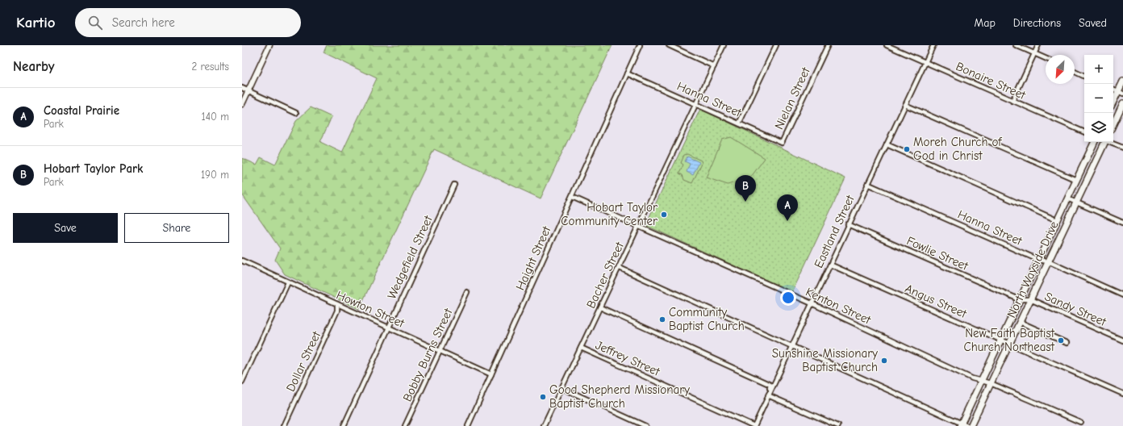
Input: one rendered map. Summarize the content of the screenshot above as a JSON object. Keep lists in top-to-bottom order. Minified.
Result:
{"streets":{"main road":["North Wayside Drive"],"street":["Bonaire Street","Nielan Street","Hanna Street","Eastland Street","Fowlie Street","Wedgefield Street","Haight Street","Bacher Street","Angus Street","Kenton Street","Howton Street","Sandy Street","Bobby Burns Street","Jeffrey Street","Dollar Street"]},"crossings":[["Bonaire Street","Eastland Street"],["Nielan Street","Hanna Street"],["Hanna Street","Eastland Street"],["Hanna Street","Haight Street"],["Hanna Street","North Wayside Drive"],["Hanna Street","Bacher Street"],["Eastland Street","Fowlie Street"],["Eastland Street","Angus Street"],["Eastland Street","Kenton Street"],["Eastland Street","Jeffrey Street"],["Fowlie Street","North Wayside Drive"],["Fowlie Street","Sandy Street"],["Wedgefield Street","Howton Street"],["Haight Street","Kenton Street"],["Haight Street","Howton Street"],["North Wayside Drive","Angus Street"],["North Wayside Drive","Kenton Street"],["North Wayside Drive","Sandy Street"],["Bacher Street","Kenton Street"],["Bacher Street","Jeffrey Street"],["Howton Street","Bobby Burns Street"],["Howton Street","Dollar Street"]],"places":["Moreh Church of God in Christ","Hobart Taylor Community Center","Community Baptist Church","New Faith Baptist Church Northeast","Sunshine Missionary Baptist Church","Good Shepherd Missionary Baptist Church"],"north":"bottom left","page":{"header":"Kartio","search":"Search here","nav":["Map","Directions","Saved"],"heading":["Nearby","2 results"],"map_buttons":["+","−"],"list":[{"mark":"A","name":"Coastal Prairie","note":"Park","value":"140 m"},{"mark":"B","name":"Hobart Taylor Park","note":"Park","value":"190 m"}],"pins":["B","A"],"buttons":["Save","Share"]}}
